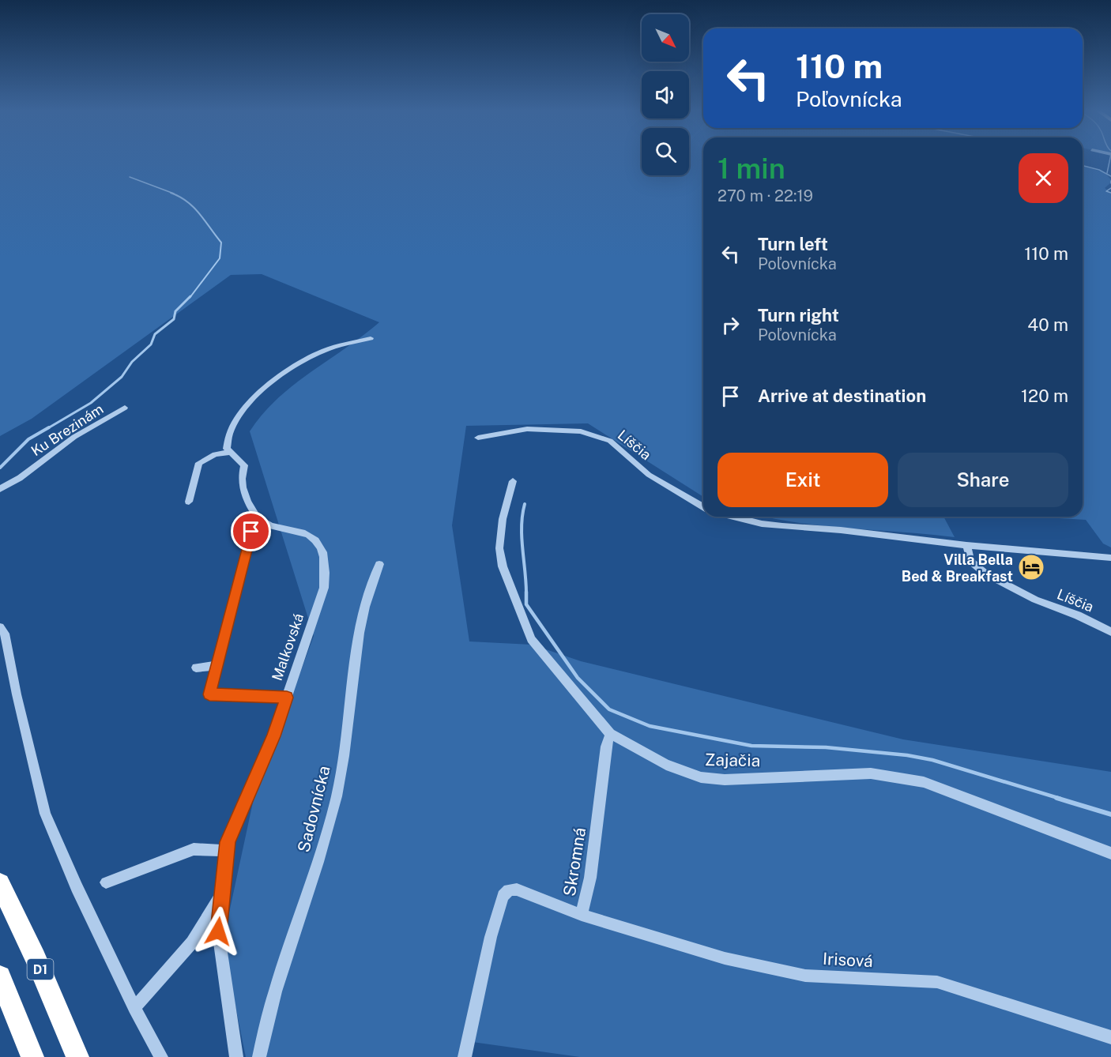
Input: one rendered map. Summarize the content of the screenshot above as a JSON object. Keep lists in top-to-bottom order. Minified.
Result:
{"streets":{"highway":["D1"],"street":["Ku Brezinám","Líščia","Malkovská","Zajačia","Sadovnícka","Skromná","Irisová"]},"crossings":[["Zajačia","Skromná"],["Skromná","Irisová"]],"places":{"hotel":["Villa Bella Bed & Breakfast"]},"north":"bottom right","page":{"turn":["110 m","Poľovnícka"],"heading":["1 min","270 m · 22:19"],"list":[{"name":"Turn left","note":"Poľovnícka","value":"110 m"},{"name":"Turn right","note":"Poľovnícka","value":"40 m"},{"name":"Arrive at destination","value":"120 m"}],"buttons":["Exit","Share"]}}
